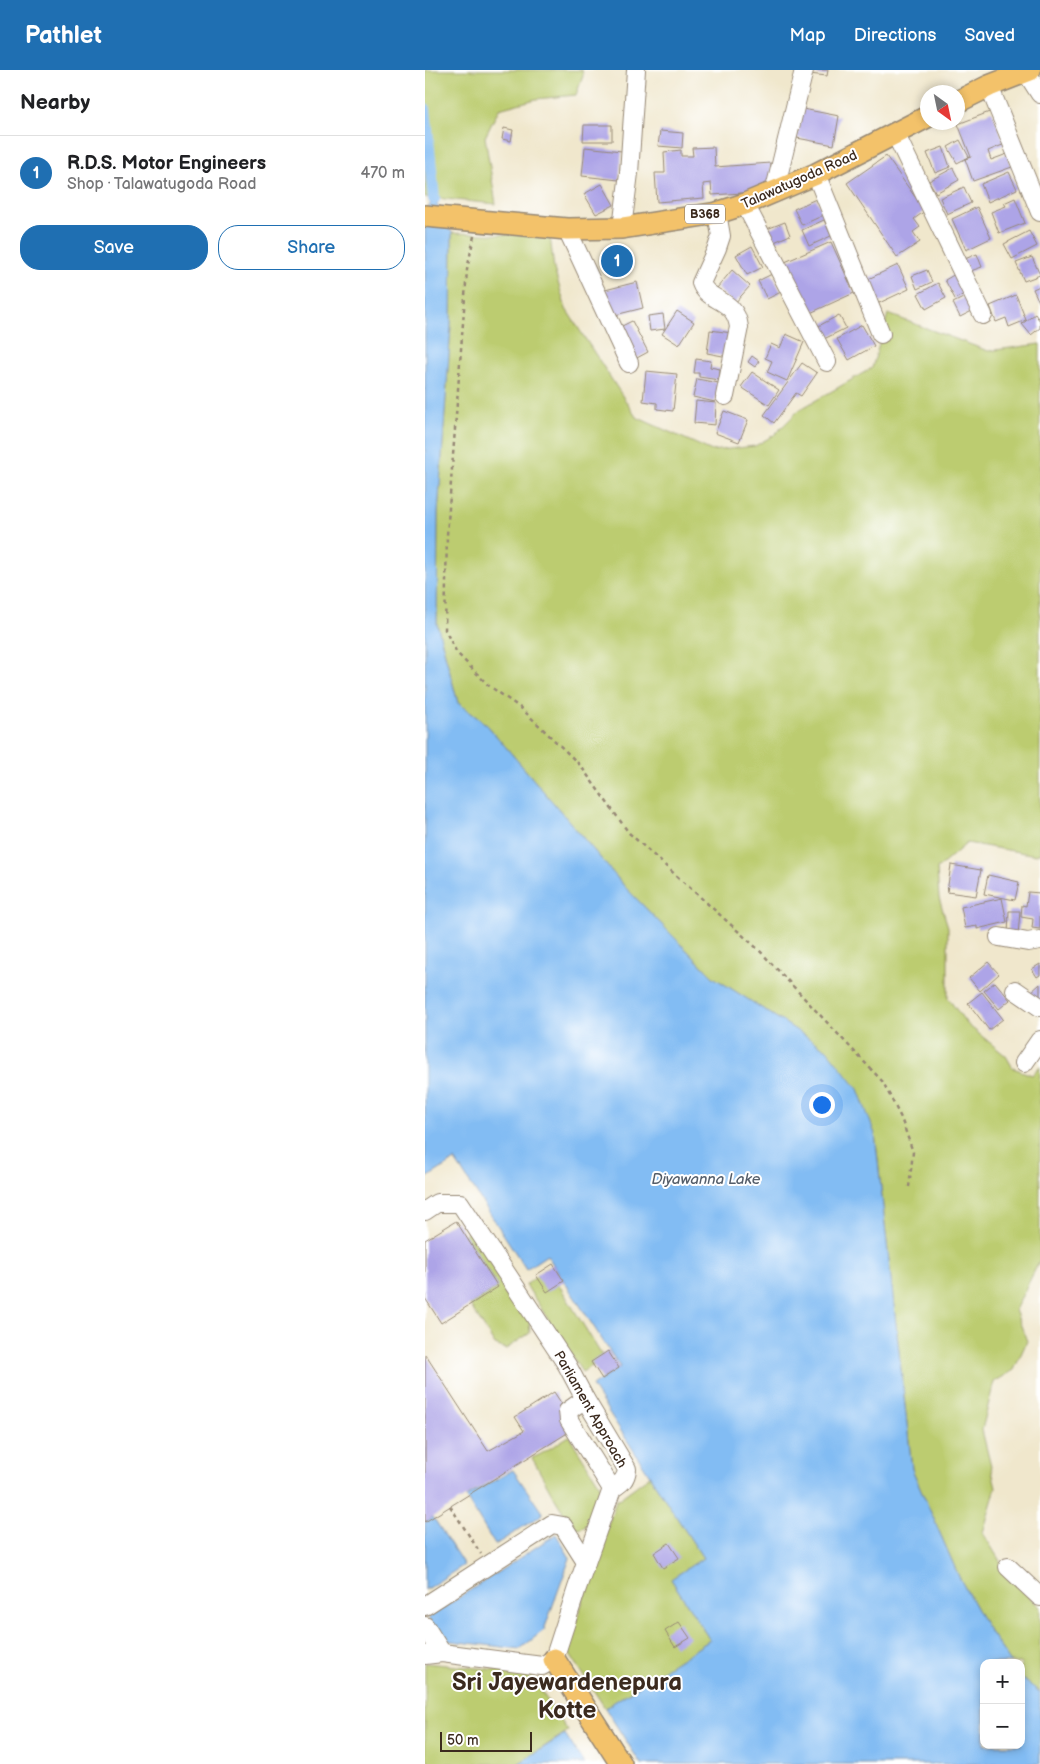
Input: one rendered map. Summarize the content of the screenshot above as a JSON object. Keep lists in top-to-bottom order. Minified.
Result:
{"streets":{"main road":["Talawatugoda Road","B368"],"street":["Parliament Approach"]},"districts":["Sri Jayewardenepura Kotte"],"water":["Diyawanna Lake"],"scale_bar":"50 m","north":"bottom right","page":{"header":"Pathlet","nav":["Map","Directions","Saved"],"heading":"Nearby","list":[{"mark":"1","name":"R.D.S. Motor Engineers","note":"Shop · Talawatugoda Road","value":"470 m"}],"buttons":["Save","Share"],"pins":"1","map_buttons":["+","−"],"scale":"50 m"}}
